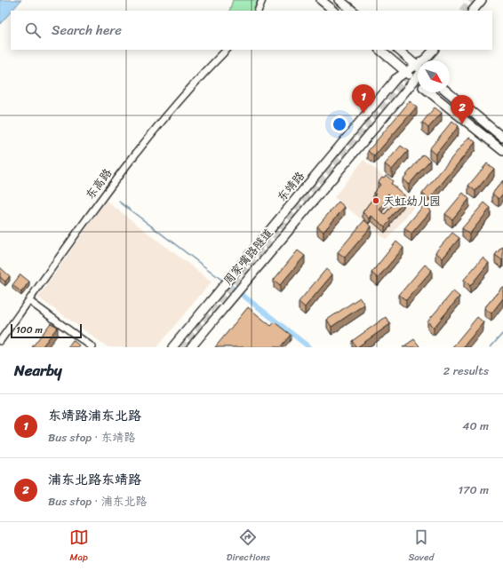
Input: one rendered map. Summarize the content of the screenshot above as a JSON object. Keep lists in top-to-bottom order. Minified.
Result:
{"streets":{"main road":["东靖路","周家嘴路隧道"],"street":["东高路"]},"crossings":[["东靖路","周家嘴路隧道"]],"places":["天虹幼儿园"],"scale_bar":"100 m","north":"bottom right","page":{"search":"Search here","pins":["1","2"],"scale":"100 m","heading":["Nearby","2 results"],"list":[{"mark":"1","name":"东靖路浦东北路","note":"Bus stop · 东靖路","value":"40 m"},{"mark":"2","name":"浦东北路东靖路","note":"Bus stop · 浦东北路","value":"170 m"}],"nav":["Map","Directions","Saved"]}}
